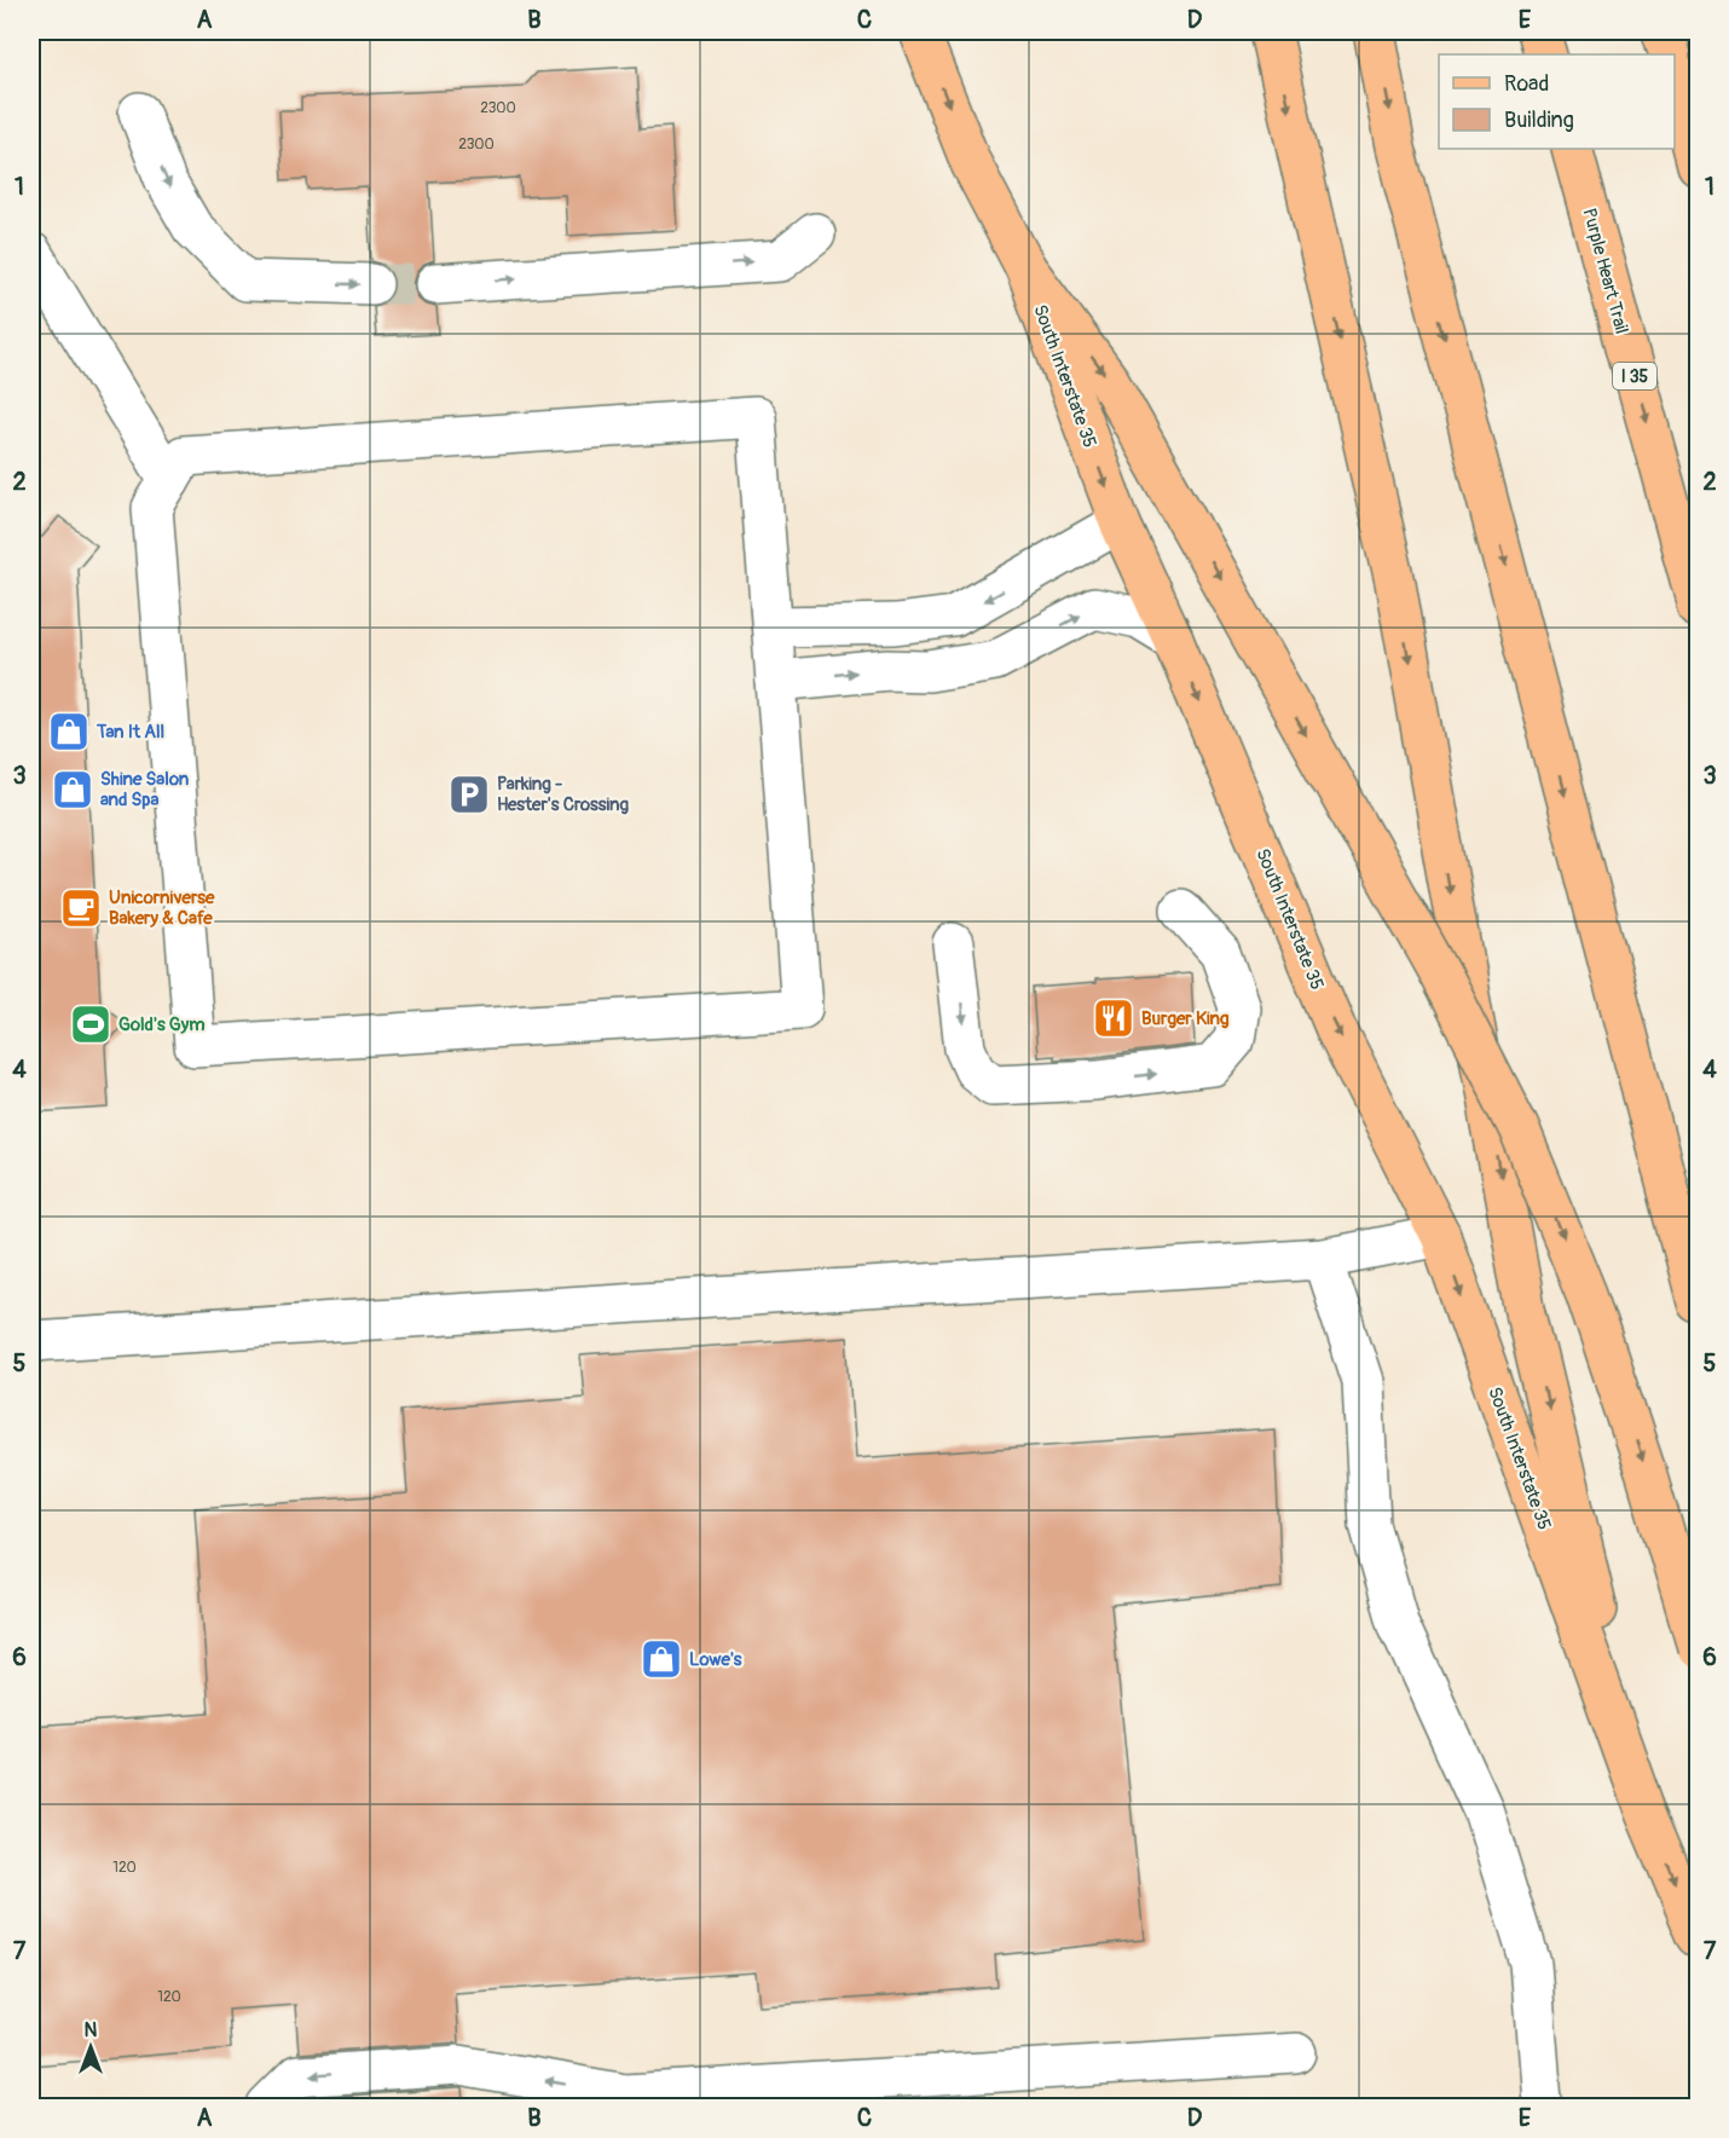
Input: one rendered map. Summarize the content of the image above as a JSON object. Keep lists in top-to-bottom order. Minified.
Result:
{"streets":{"main road":["Purple Heart Trail","South Interstate 35","I 35"]},"places":{"shop":["Tan It All","Shine Salon and Spa","Lowe's"],"parking":["Parking - Hester's Crossing"],"cafe":["Unicorniverse Bakery & Cafe"],"restaurant":["Burger King"],"sports":["Gold's Gym"]},"house_numbers":["2300","2300","120","120"],"legend":["Road","Building"],"north":"top","grid":{"columns":["A","B","C","D","E"],"rows":["1","2","3","4","5","6","7"]}}
